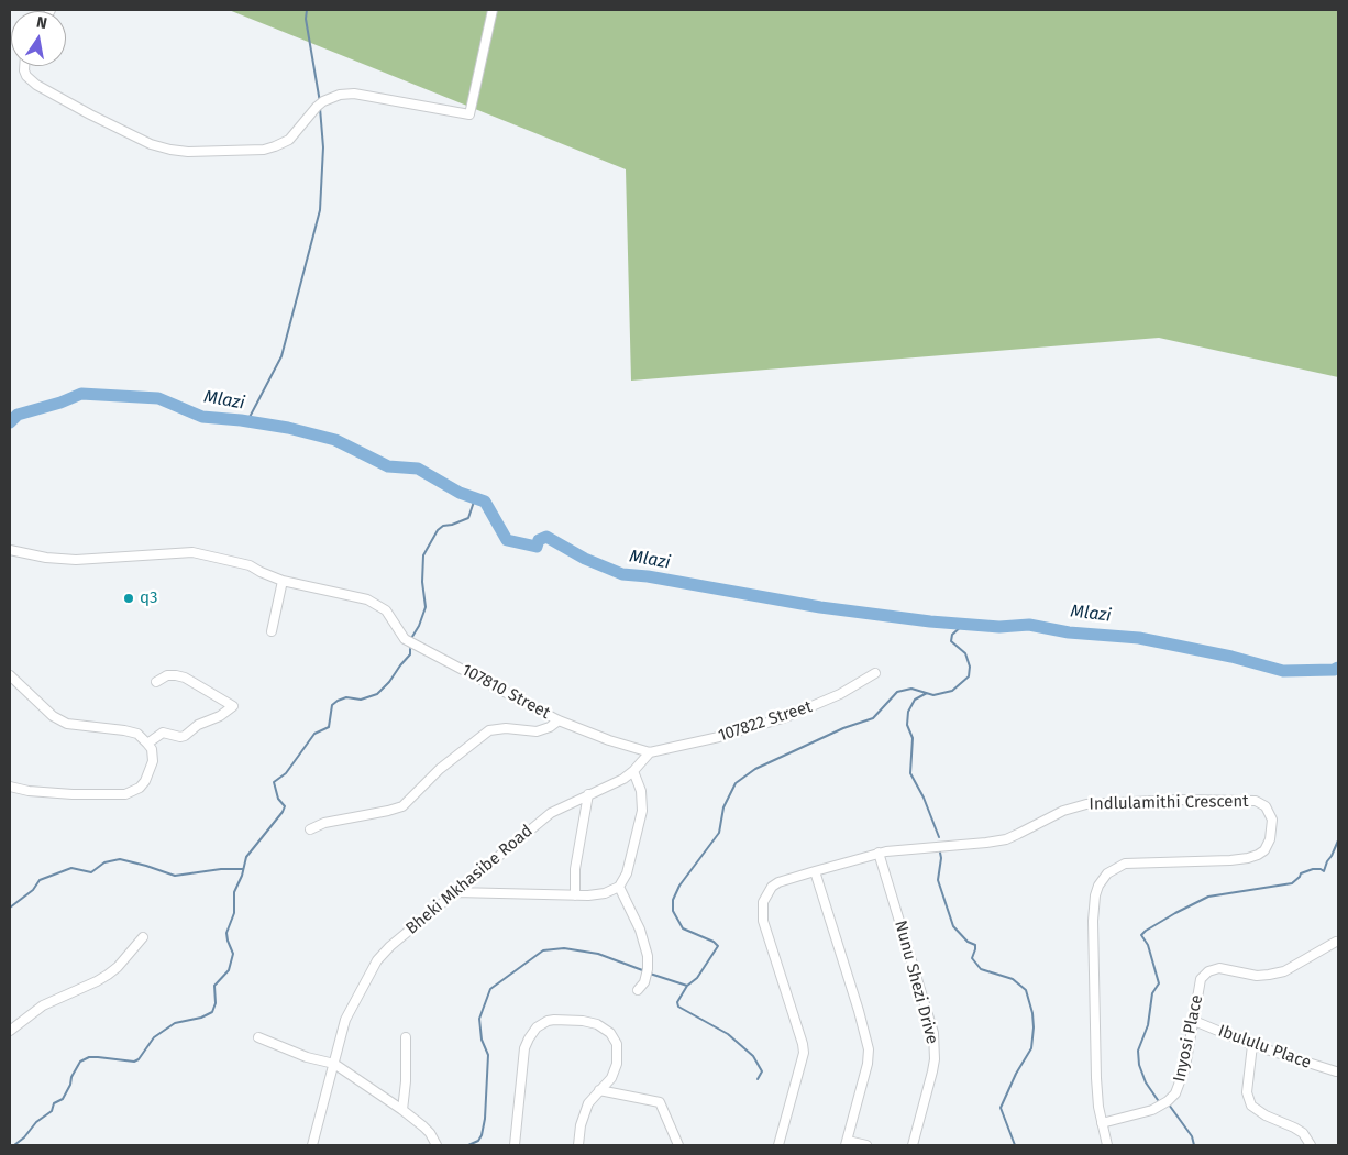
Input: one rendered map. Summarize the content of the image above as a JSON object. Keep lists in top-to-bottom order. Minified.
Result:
{"streets":{"street":["107810 Street","107822 Street","Indlulamithi Crescent","Bheki Mkhasibe Road","Nunu Shezi Drive","Inyosi Place","Ibululu Place"]},"crossings":[["107810 Street","107822 Street"],["107810 Street","Bheki Mkhasibe Road"],["107822 Street","Bheki Mkhasibe Road"],["Indlulamithi Crescent","Nunu Shezi Drive"],["Indlulamithi Crescent","Inyosi Place"],["Inyosi Place","Ibululu Place"]],"water":["Mlazi"],"places":["q3"],"north":"top"}
